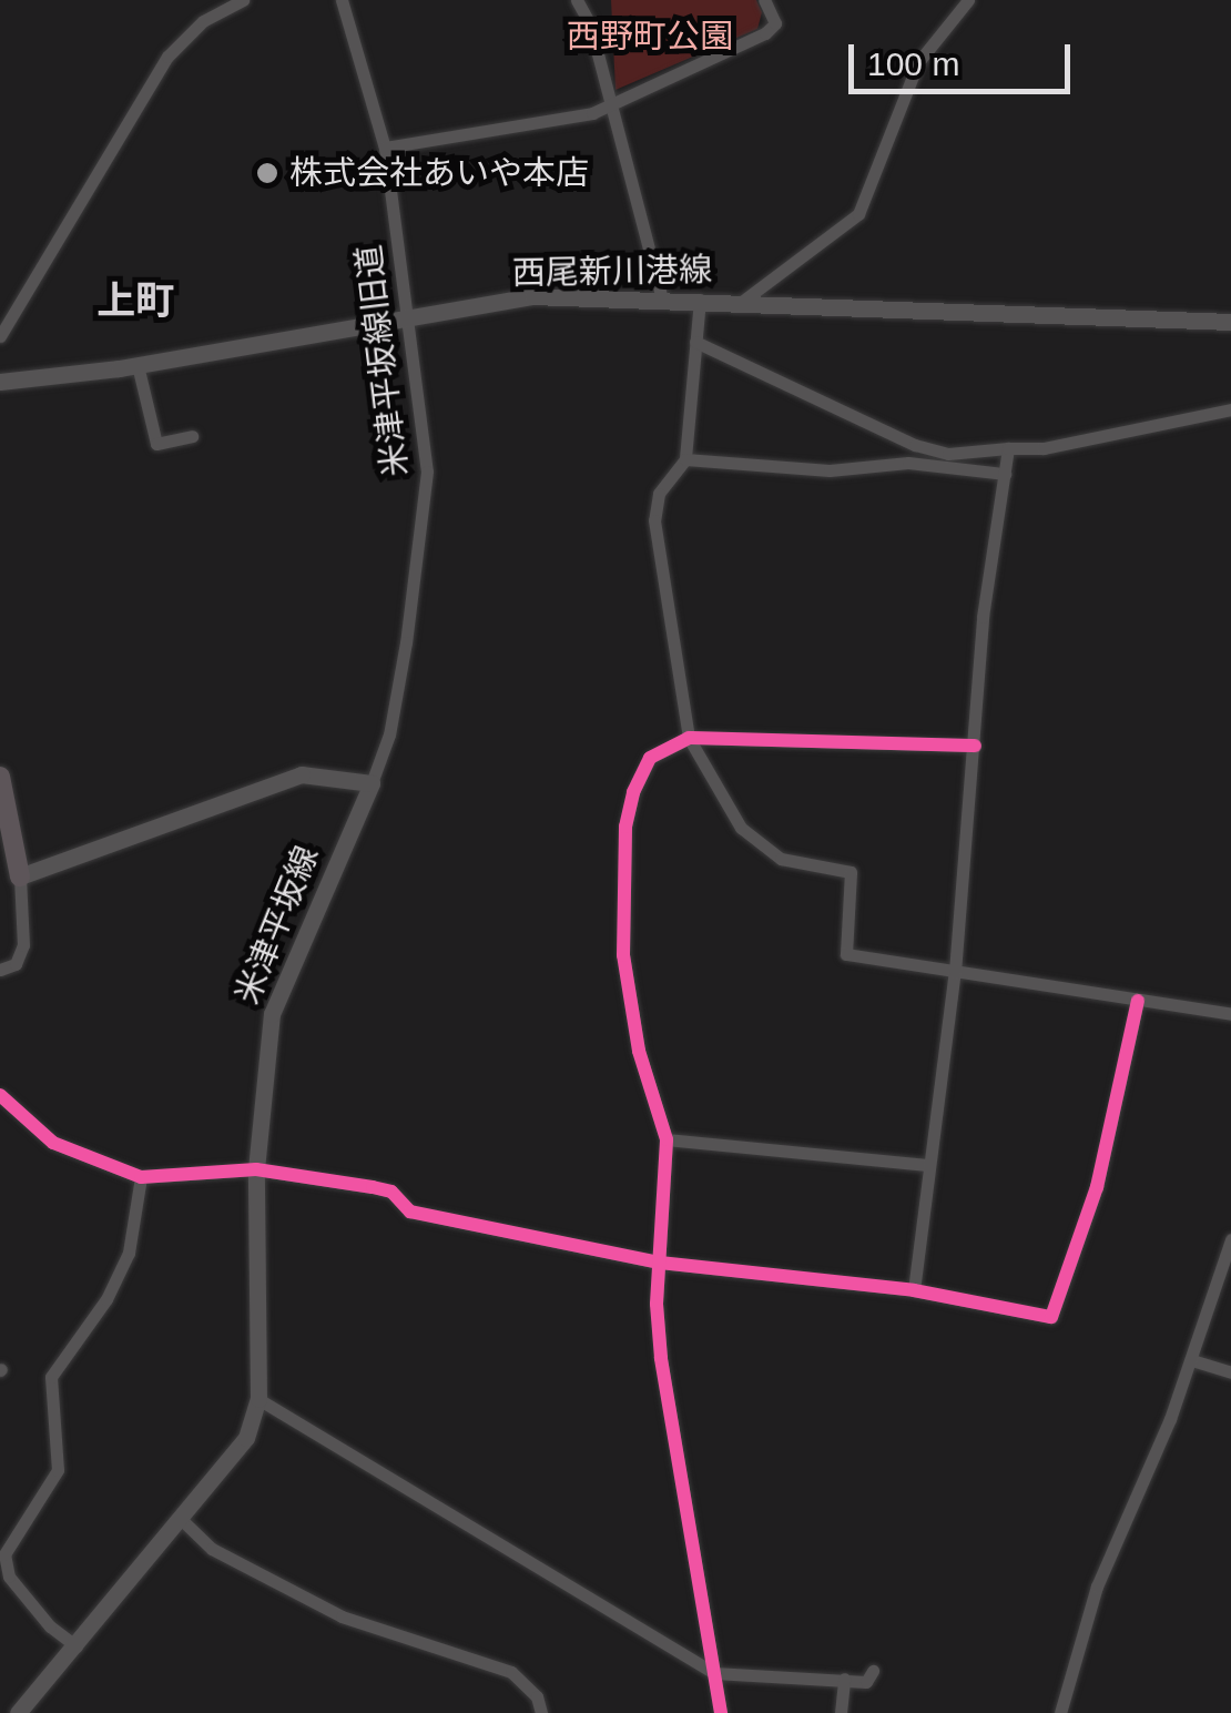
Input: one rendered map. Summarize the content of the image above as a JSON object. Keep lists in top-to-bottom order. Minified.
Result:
{"streets":{"main road":["西尾新川港線","米津平坂線"],"street":["米津平坂線旧道"]},"crossings":[["西尾新川港線","米津平坂線旧道"],["米津平坂線旧道","米津平坂線"]],"districts":["上町"],"parks":["西野町公園"],"places":["株式会社あいや本店"],"scale_bar":"100 m"}
